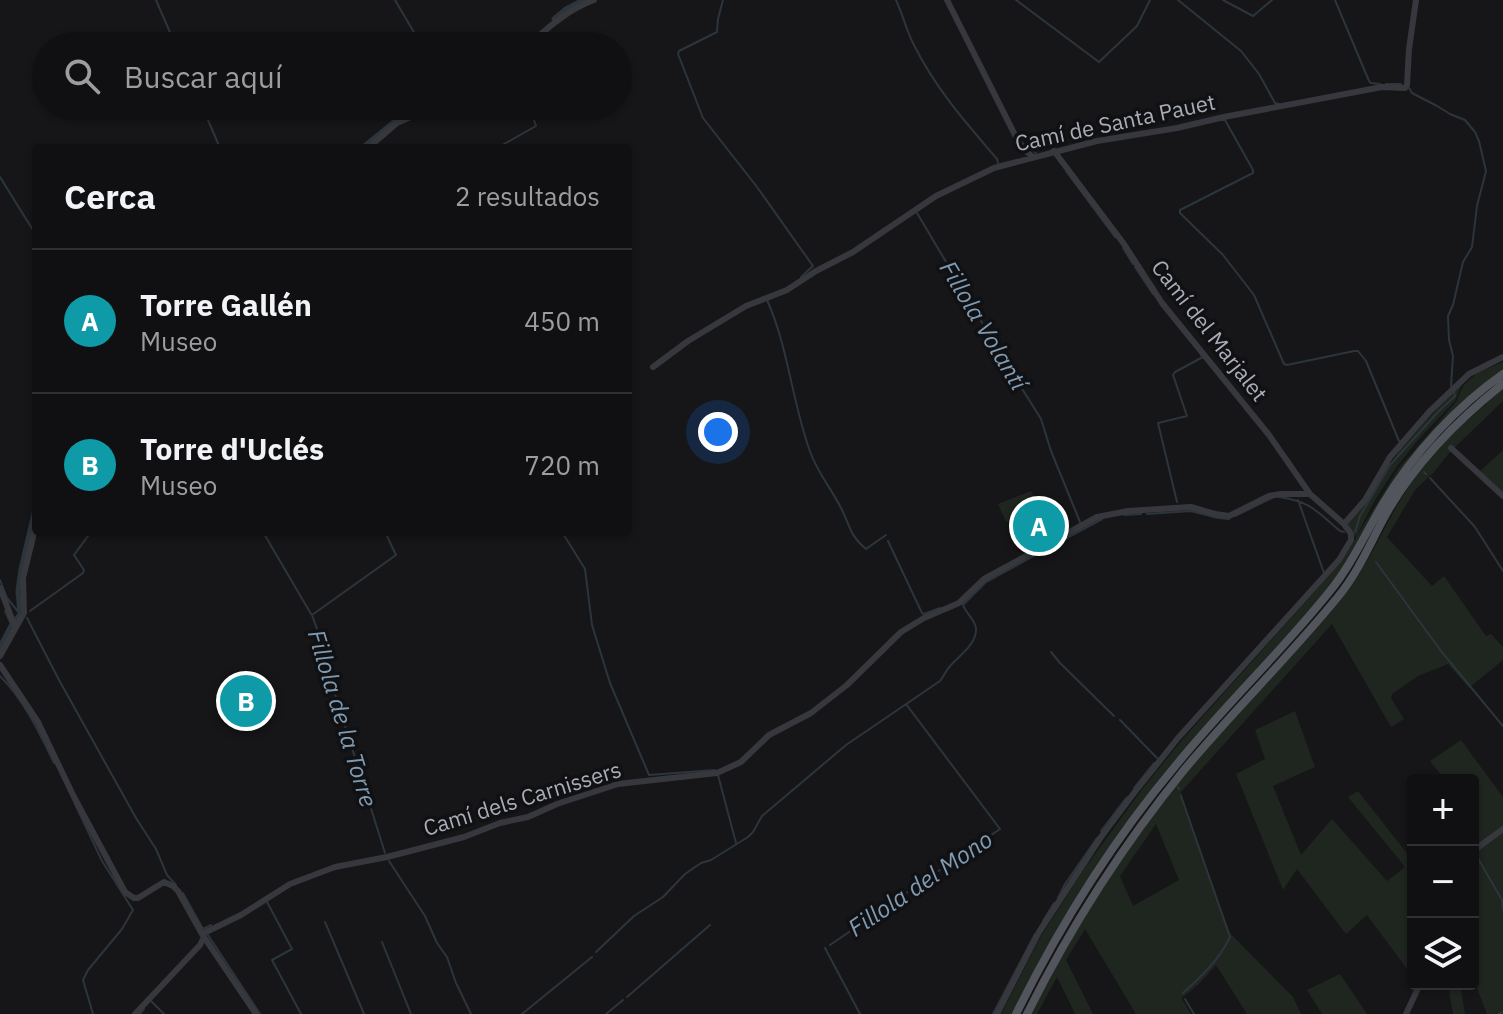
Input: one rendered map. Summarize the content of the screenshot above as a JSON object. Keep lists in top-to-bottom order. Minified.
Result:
{"streets":{"street":["Camí de Santa Pauet","Camí del Marjalet","Camí dels Carnissers"]},"crossings":[["Camí de Santa Pauet","Camí del Marjalet"],["Camí del Marjalet","Camí dels Carnissers"]],"water":["Fillola Volantí","Fillola de la Torre","Fillola del Mono"],"page":{"search":"Buscar aquí","heading":["Cerca","2 resultados"],"list":[{"mark":"A","name":"Torre Gallén","note":"Museo","value":"450 m"},{"mark":"B","name":"Torre d'Uclés","note":"Museo","value":"720 m"}],"pins":["A","B"],"map_buttons":["+","−"]}}
